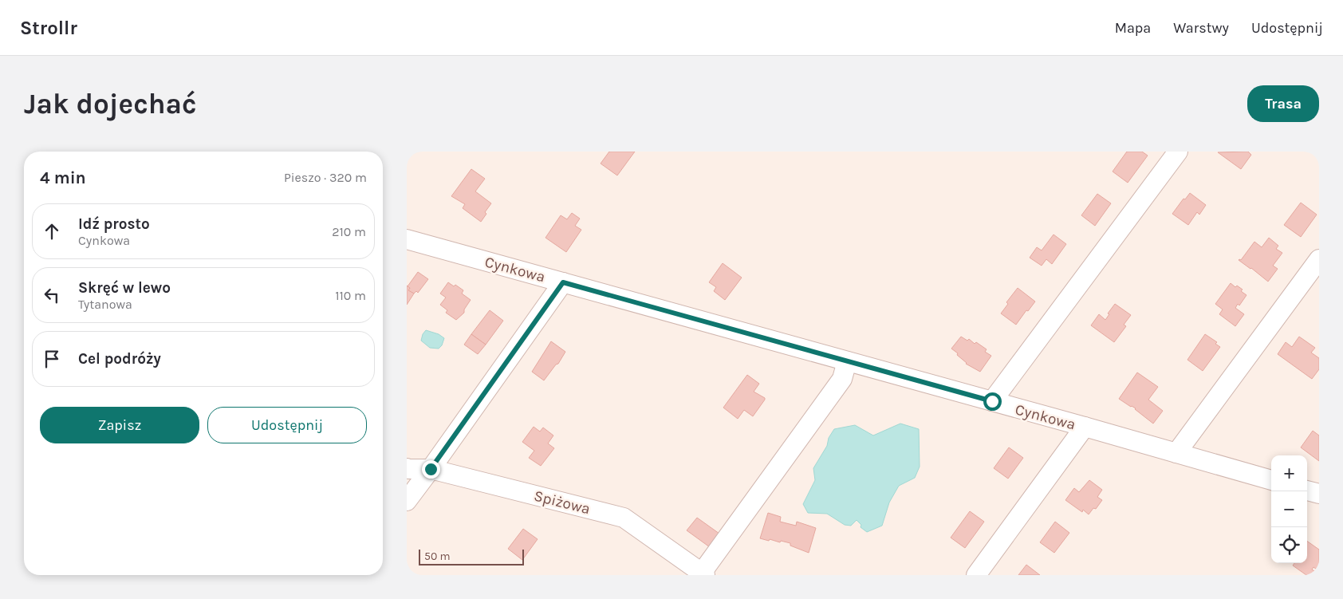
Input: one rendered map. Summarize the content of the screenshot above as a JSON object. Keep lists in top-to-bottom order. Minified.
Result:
{"streets":{"street":["Cynkowa","Spiżowa"]},"crossings":[["Cynkowa","Spiżowa"]],"scale_bar":"50 m","page":{"header":"Strollr","nav":["Mapa","Warstwy","Udostępnij"],"buttons":["Trasa",["Zapisz","Udostępnij"]],"title":"Jak dojechać","heading":["4 min","Pieszo · 320 m"],"list":[["Idź prosto","Cynkowa","210 m"],["Skręć w lewo","Tytanowa","110 m"],"Cel podróży"],"map_buttons":["+","−"],"scale":"50 m"}}
